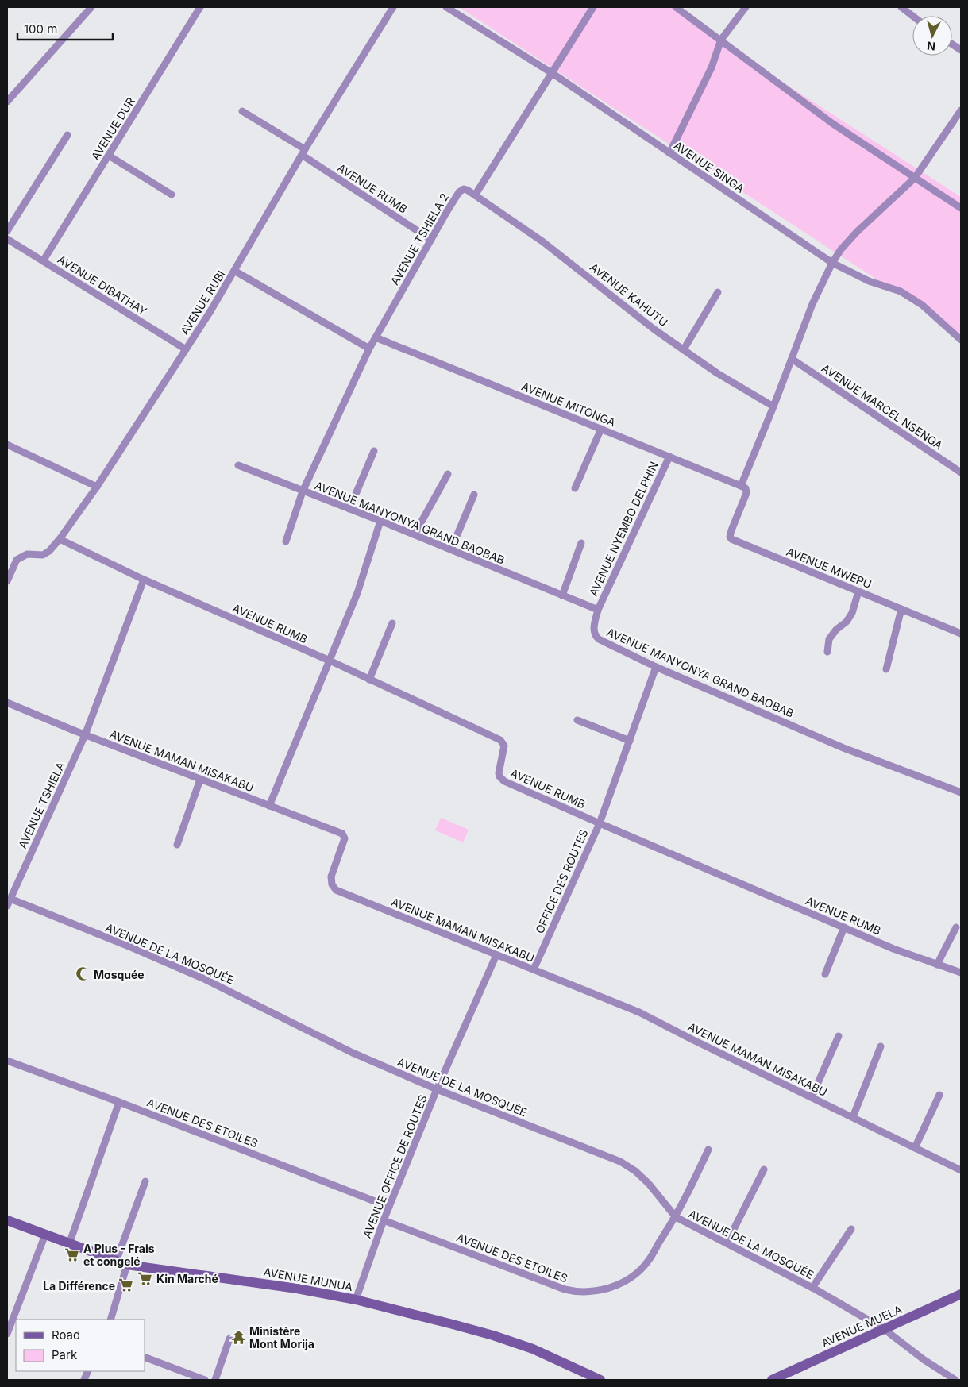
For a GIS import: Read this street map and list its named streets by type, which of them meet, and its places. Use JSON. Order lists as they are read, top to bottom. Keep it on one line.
{"streets":{"main road":["AVENUE MUNUA","AVENUE MUELA"],"street":["AVENUE DUR","AVENUE SINGA","AVENUE RUMB","AVENUE TSHIELA 2","AVENUE DIBATHAY","AVENUE KAHUTU","AVENUE RUBI","AVENUE MITONGA","AVENUE MARCEL NSENGA","AVENUE MANYONYA GRAND BAOBAB","AVENUE NYEMBO DELPHIN","AVENUE MWEPU","AVENUE MAMAN MISAKABU","AVENUE TSHIELA","OFFICE DES ROUTES","AVENUE DE LA MOSQUÉE","AVENUE DES ETOILES","AVENUE OFFICE DE ROUTES"]},"crossings":[["AVENUE DUR","AVENUE DIBATHAY"],["AVENUE RUMB","AVENUE TSHIELA 2"],["AVENUE RUMB","AVENUE RUBI"],["AVENUE RUMB","AVENUE TSHIELA"],["AVENUE RUMB","OFFICE DES ROUTES"],["AVENUE TSHIELA 2","AVENUE KAHUTU"],["AVENUE TSHIELA 2","AVENUE MITONGA"],["AVENUE TSHIELA 2","AVENUE MANYONYA GRAND BAOBAB"],["AVENUE DIBATHAY","AVENUE RUBI"],["AVENUE MITONGA","AVENUE NYEMBO DELPHIN"],["AVENUE MITONGA","AVENUE MWEPU"],["AVENUE MANYONYA GRAND BAOBAB","AVENUE NYEMBO DELPHIN"],["AVENUE MANYONYA GRAND BAOBAB","OFFICE DES ROUTES"],["AVENUE MAMAN MISAKABU","AVENUE TSHIELA"],["AVENUE MAMAN MISAKABU","OFFICE DES ROUTES"],["AVENUE MAMAN MISAKABU","AVENUE OFFICE DE ROUTES"],["AVENUE TSHIELA","AVENUE DE LA MOSQUÉE"],["AVENUE DE LA MOSQUÉE","AVENUE DES ETOILES"],["AVENUE DE LA MOSQUÉE","AVENUE OFFICE DE ROUTES"],["AVENUE DE LA MOSQUÉE","AVENUE MUELA"],["AVENUE DES ETOILES","AVENUE OFFICE DE ROUTES"],["AVENUE OFFICE DE ROUTES","AVENUE MUNUA"]],"places":{"mosque":["Mosquée"],"supermarket":["A Plus - Frais et congelé","Kin Marché","La Différence"],"temple":["Ministère Mont Morija"]},"legend":["Road","Park"],"scale_bar":"100 m","north":"bottom"}
